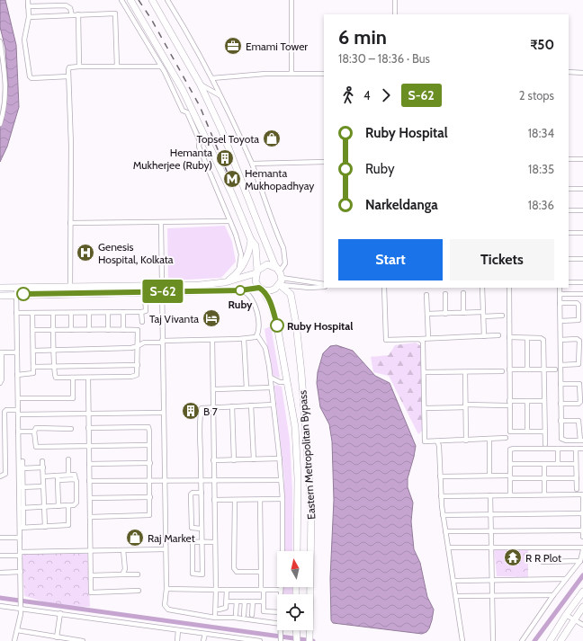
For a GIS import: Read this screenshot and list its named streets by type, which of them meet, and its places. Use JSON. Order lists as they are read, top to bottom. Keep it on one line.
{"streets":{"main road":["Eastern Metropolitan Bypass"]},"places":{"office":["Emami Tower"],"shop":["Topsel Toyota","Raj Market"],"building":["Hemanta Mukherjee (Ruby)","B 7"],"metro station":["Hemanta Mukhopadhyay"],"hospital":["Genesis Hospital, Kolkata"],"other":["Ruby","Ruby Hospital"],"hotel":["Taj Vivanta"],"temple":["R R Plot"]},"lines":["bus line S-62"],"north":"top","page":{"on_map":"S-62","heading":["6 min","18:30 – 18:36 · Bus","₹50"],"legs":["4","S-62","2 stops"],"list":[{"name":"Ruby Hospital","value":"18:34"},{"name":"Ruby","value":"18:35"},{"name":"Narkeldanga","value":"18:36"}],"buttons":["Start","Tickets"]}}
